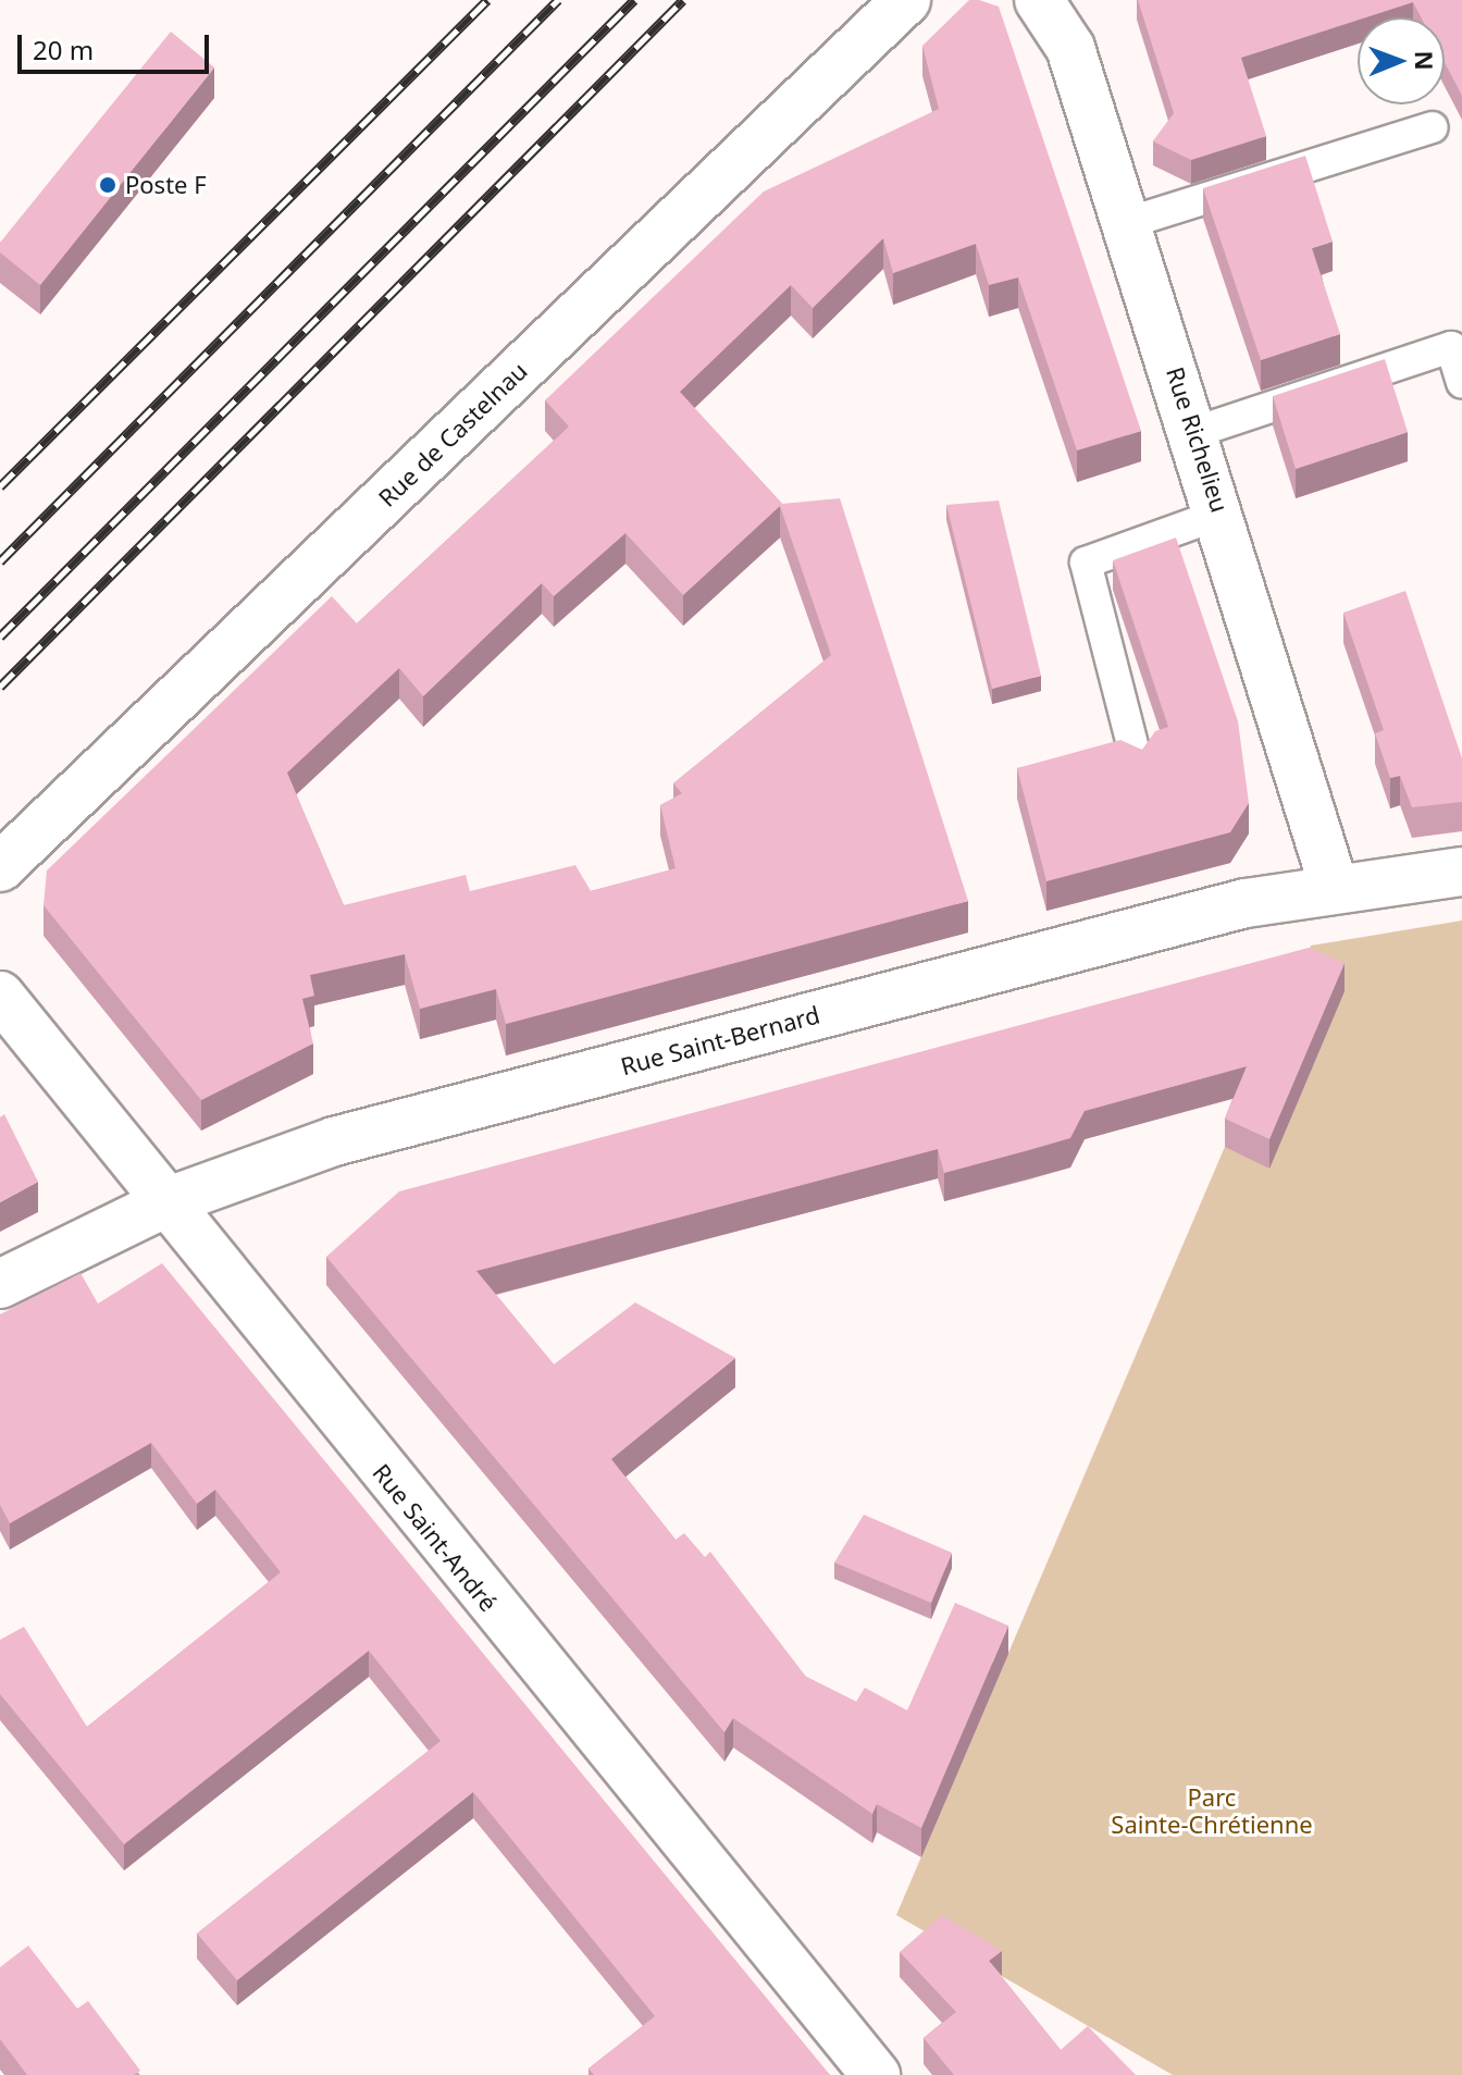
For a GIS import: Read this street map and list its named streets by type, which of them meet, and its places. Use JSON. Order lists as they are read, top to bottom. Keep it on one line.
{"streets":{"street":["Rue de Castelnau","Rue Richelieu","Rue Saint-Bernard","Rue Saint-André"]},"crossings":[["Rue Richelieu","Rue Saint-Bernard"],["Rue Saint-Bernard","Rue Saint-André"]],"parks":["Parc Sainte-Chrétienne"],"places":["Poste F"],"scale_bar":"20 m","north":"right"}
